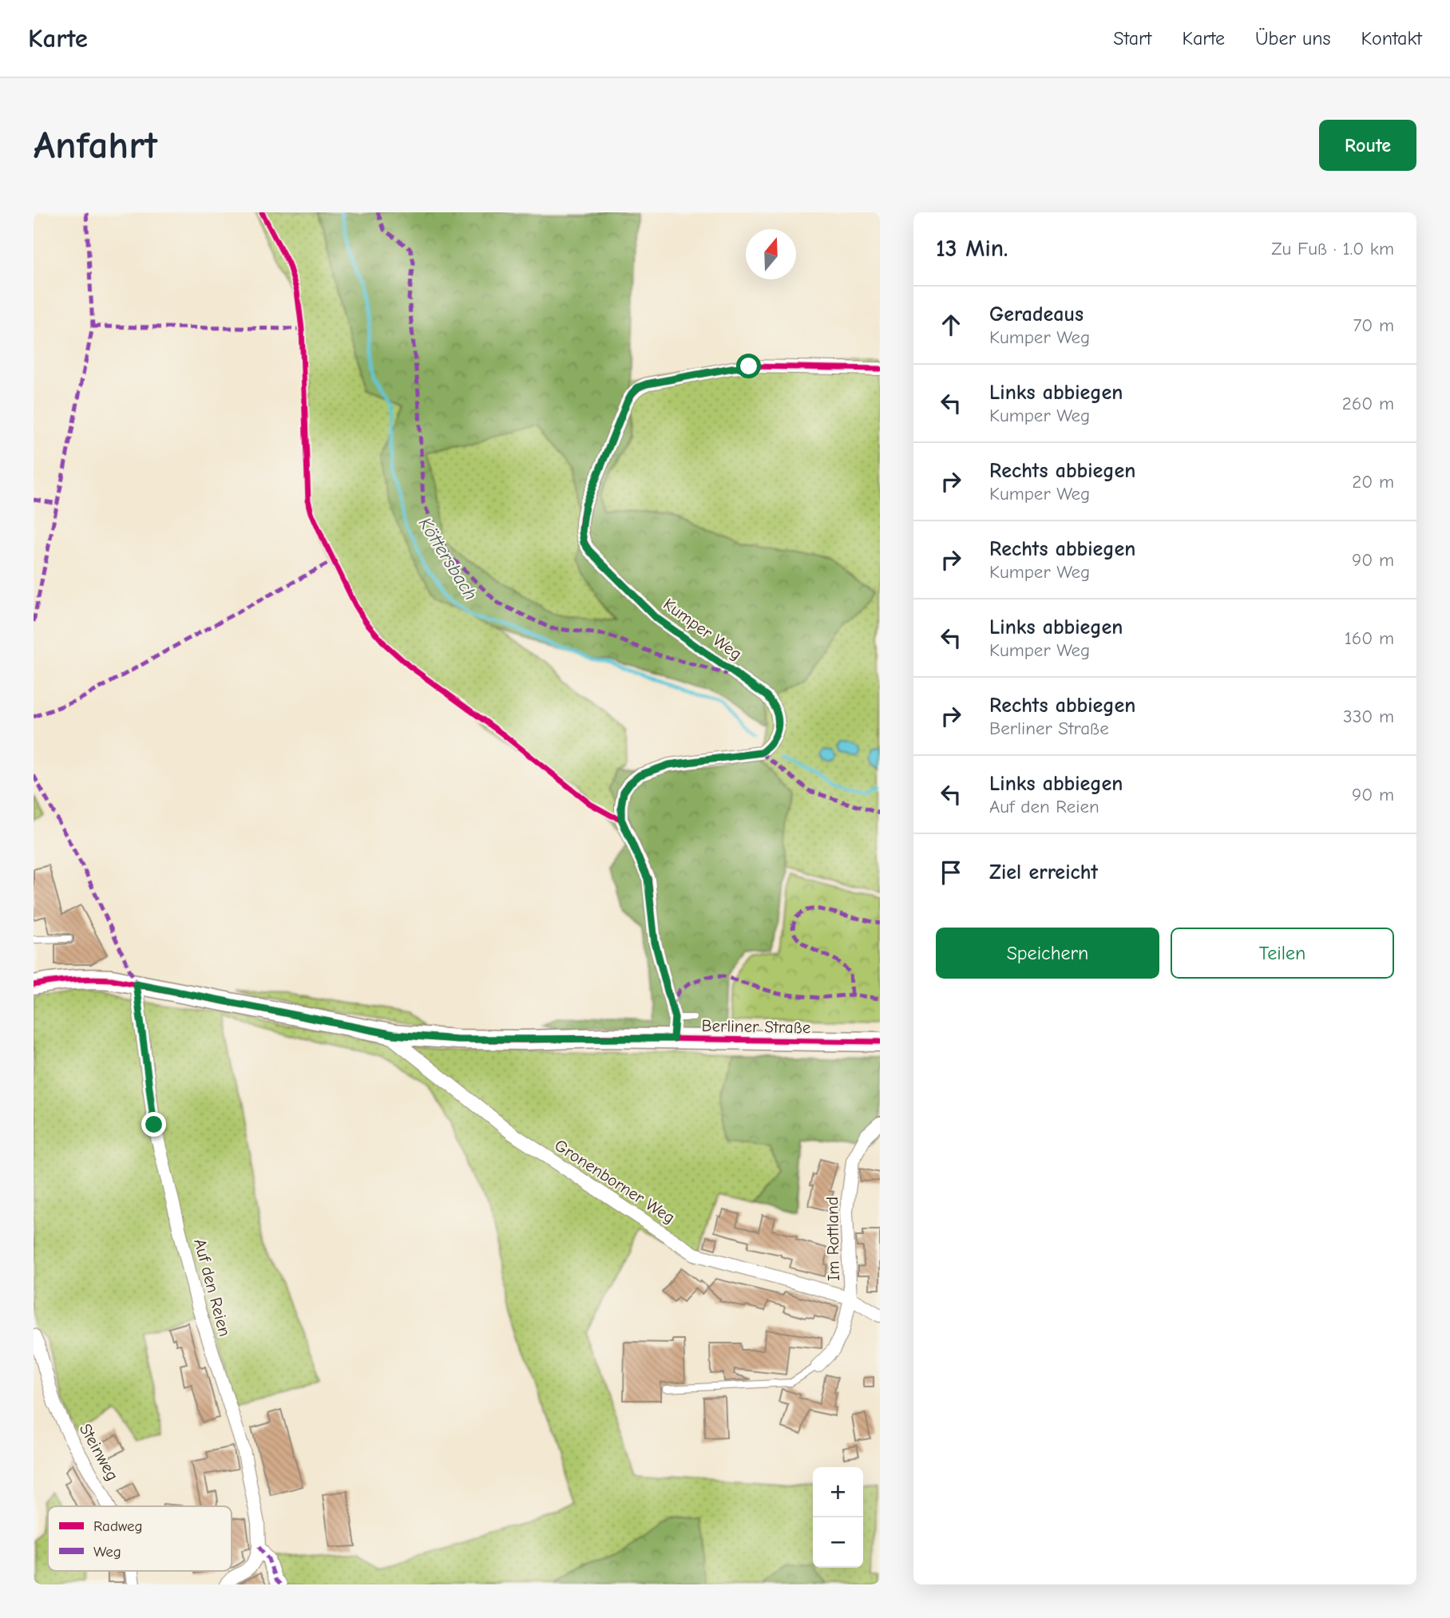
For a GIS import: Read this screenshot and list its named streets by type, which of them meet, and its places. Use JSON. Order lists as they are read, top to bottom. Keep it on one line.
{"streets":{"main road":["Berliner Straße"],"street":["Kumper Weg","Gronenborner Weg","Im Rottland","Auf den Reien","Steinweg"]},"crossings":[["Kumper Weg","Berliner Straße"],["Berliner Straße","Gronenborner Weg"],["Berliner Straße","Auf den Reien"],["Gronenborner Weg","Im Rottland"]],"water":["Köttersbach"],"legend":["Radweg","Weg"],"north":"top","page":{"header":"Karte","nav":["Start","Karte","Über uns","Kontakt"],"buttons":["Route",["Speichern","Teilen"]],"title":"Anfahrt","heading":["13 Min.","Zu Fuß · 1.0 km"],"list":[["Geradeaus","Kumper Weg","70 m"],["Links abbiegen","Kumper Weg","260 m"],["Rechts abbiegen","Kumper Weg","20 m"],["Rechts abbiegen","Kumper Weg","90 m"],["Links abbiegen","Kumper Weg","160 m"],["Rechts abbiegen","Berliner Straße","330 m"],["Links abbiegen","Auf den Reien","90 m"],"Ziel erreicht"],"map_buttons":["+","−"]}}
